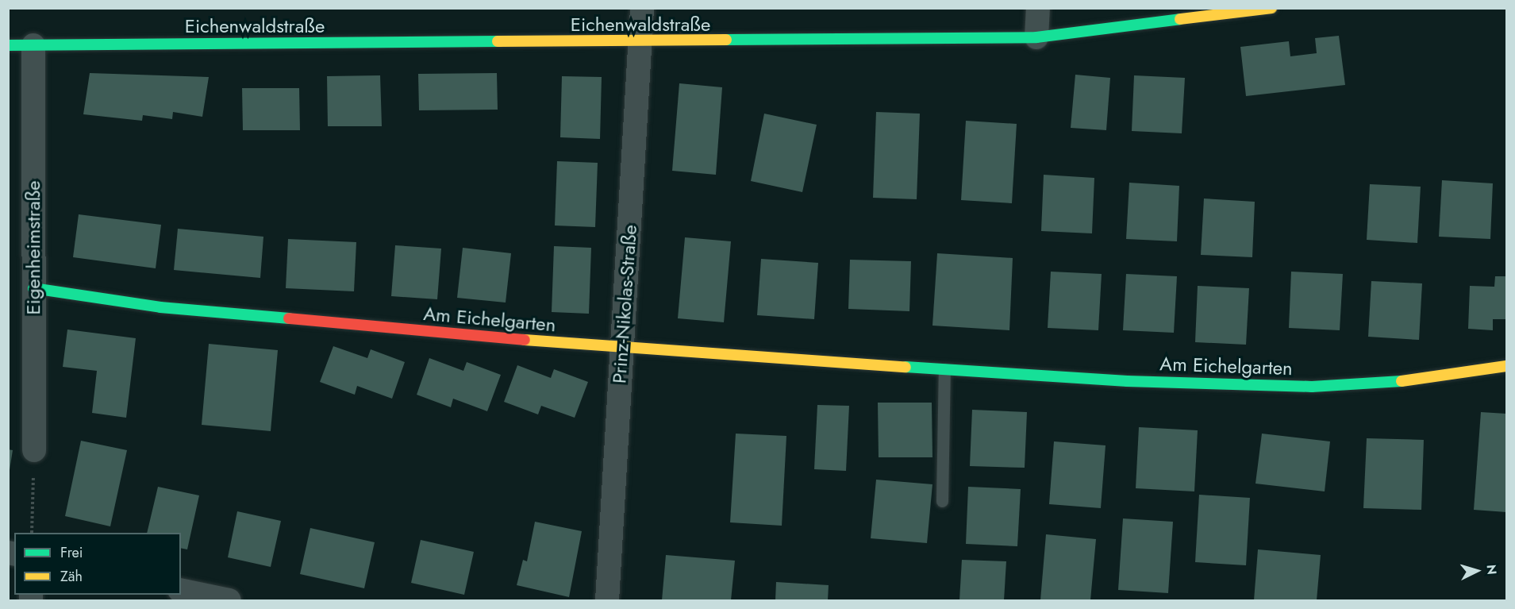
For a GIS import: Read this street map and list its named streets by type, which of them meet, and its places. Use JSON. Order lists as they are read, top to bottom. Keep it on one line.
{"streets":{"street":["Eichenwaldstraße","Eigenheimstraße","Prinz-Nikolas-Straße","Am Eichelgarten"]},"crossings":[["Eichenwaldstraße","Eigenheimstraße"],["Eichenwaldstraße","Prinz-Nikolas-Straße"],["Eigenheimstraße","Am Eichelgarten"],["Prinz-Nikolas-Straße","Am Eichelgarten"]],"legend":["Frei","Zäh"],"north":"right"}
